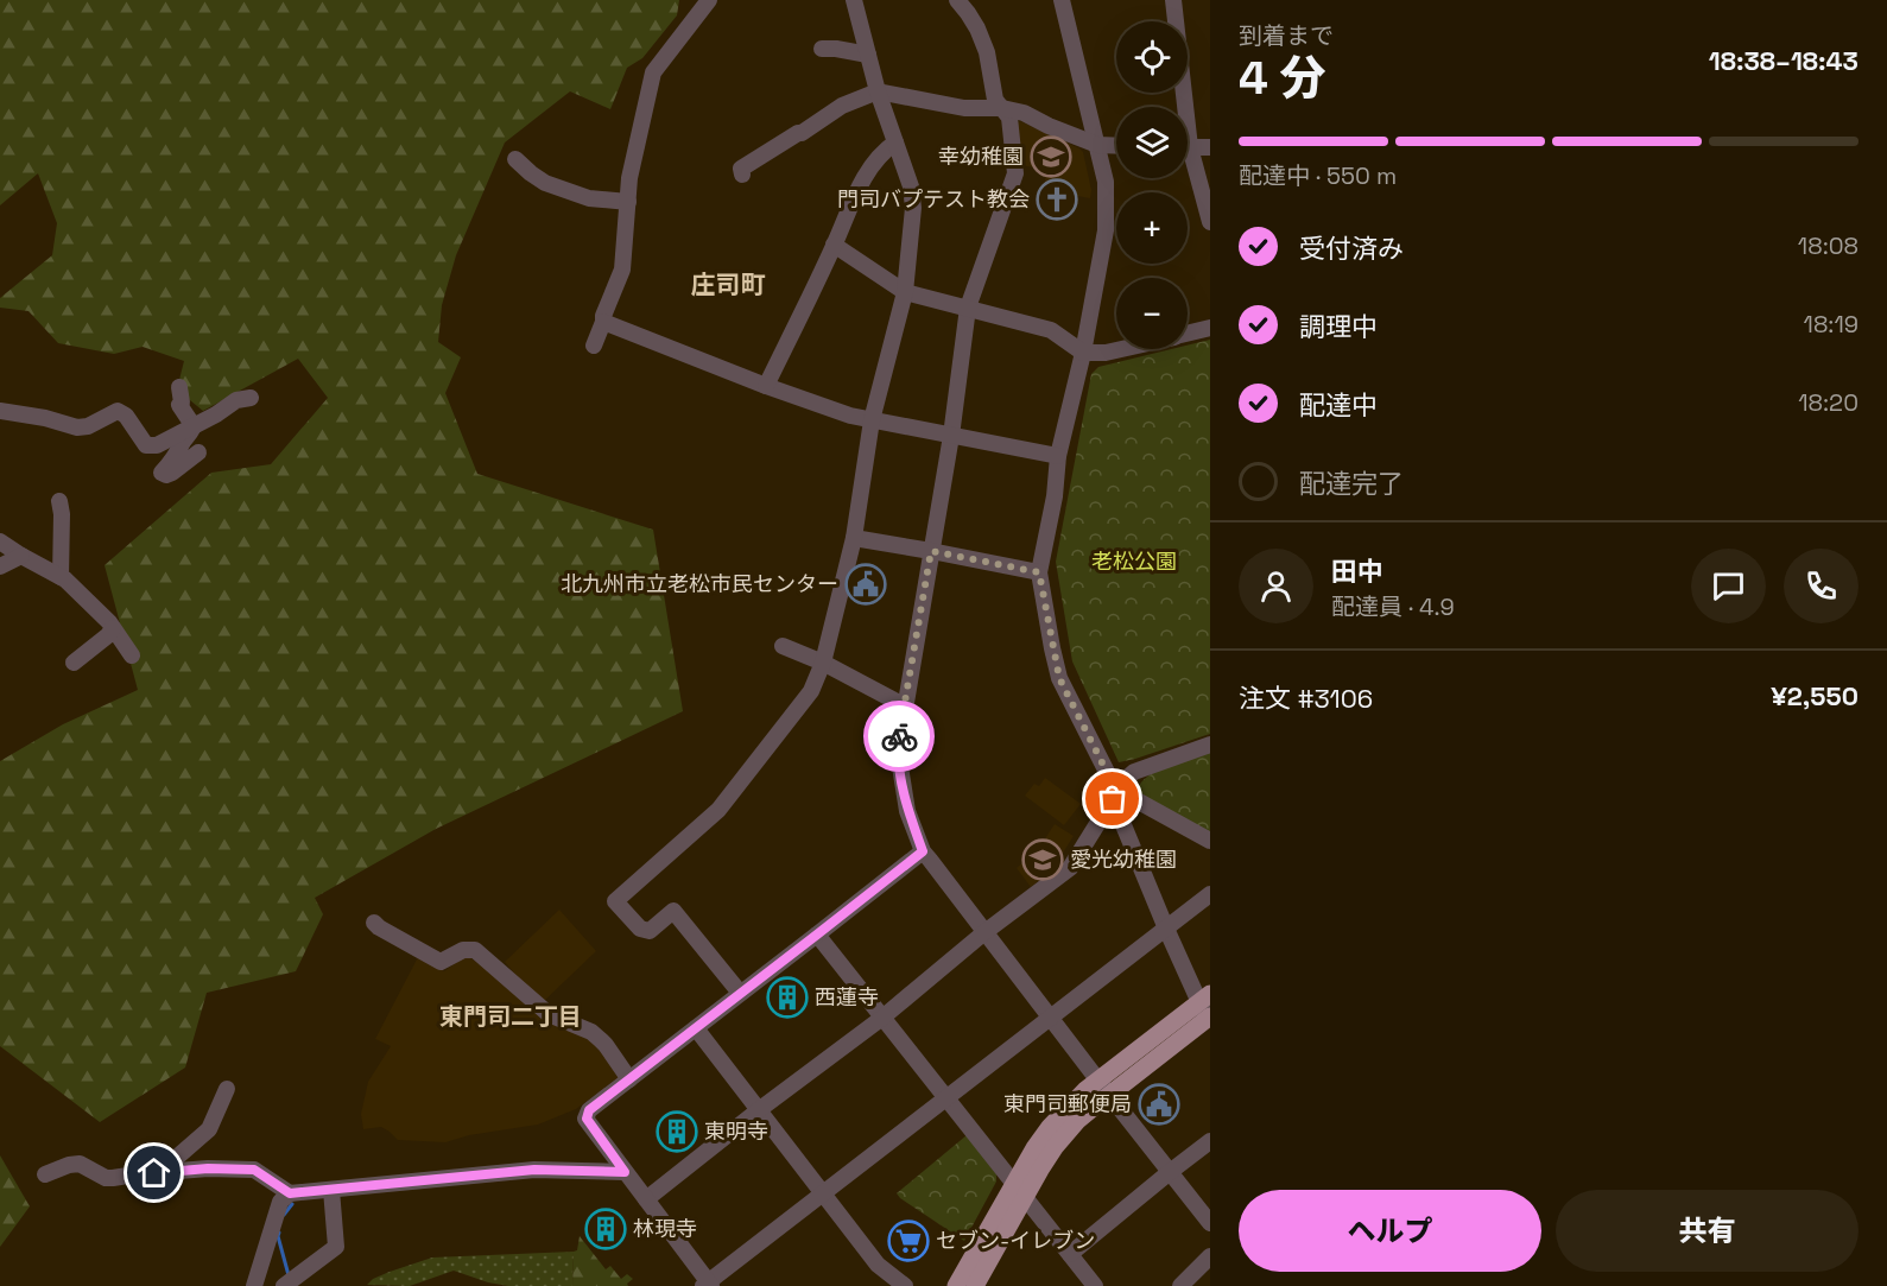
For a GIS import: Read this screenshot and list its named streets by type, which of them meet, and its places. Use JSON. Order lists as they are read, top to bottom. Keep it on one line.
{"districts":["庄司町","東門司二丁目"],"parks":["老松公園"],"places":{"school or university":["幸幼稚園","愛光幼稚園"],"church":["門司バプテスト教会"],"public building":["北九州市立老松市民センター","東門司郵便局"],"building":["西蓮寺","東明寺","林現寺"],"supermarket":["セブン-イレブン"]},"page":{"heading":["4 分","到着まで","18:38–18:43"],"panel":["田中","配達員 · 4.9","注文 #3106","¥2,550"],"map_buttons":["+","−"],"bar":"配達中 · 550 m","list":[["受付済み","18:08"],["調理中","18:19"],["配達中","18:20"],"配達完了"],"buttons":["ヘルプ","共有"]}}
